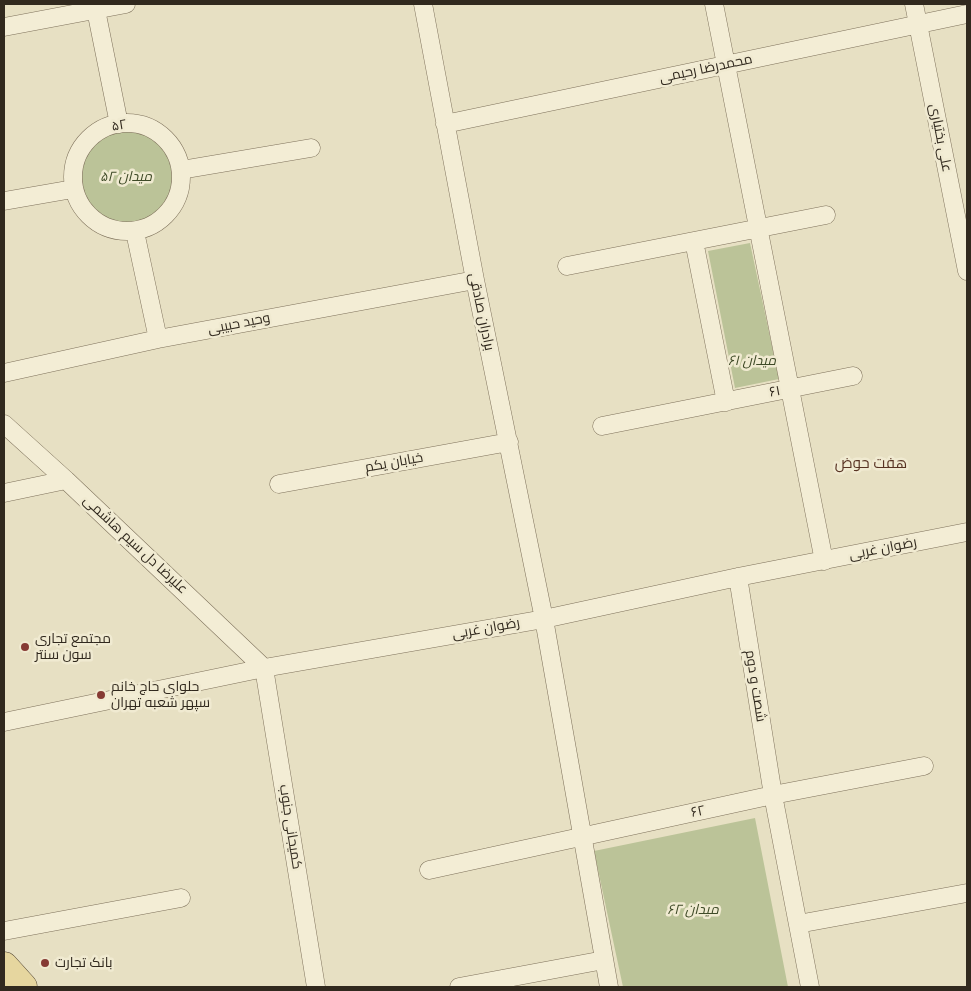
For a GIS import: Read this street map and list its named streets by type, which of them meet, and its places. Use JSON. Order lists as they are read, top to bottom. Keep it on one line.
{"streets":{"street":["محمدرضا رحیمی","۵۲","علی بختیاری","برادران صادقی","وحید حبیبی","۶۱","خیابان یکم","علیرضا دل سیم هاشمی","رضوان غربی","شصت و دوم","۶۲","کمیجانی جنوب"]},"crossings":[["محمدرضا رحیمی","علی بختیاری"],["محمدرضا رحیمی","برادران صادقی"],["محمدرضا رحیمی","۶۱"],["برادران صادقی","وحید حبیبی"],["برادران صادقی","خیابان یکم"],["برادران صادقی","رضوان غربی"],["برادران صادقی","۶۲"],["علیرضا دل سیم هاشمی","رضوان غربی"],["علیرضا دل سیم هاشمی","کمیجانی جنوب"],["رضوان غربی","شصت و دوم"],["رضوان غربی","کمیجانی جنوب"],["شصت و دوم","۶۲"]],"districts":["هفت حوض"],"parks":["میدان ۵۲","میدان ۶۱","میدان ۶۲"],"places":["مجتمع تجاری سون سنتر","حلوای حاج خانم سپهر شعبه تهران","بانک تجارت"]}
